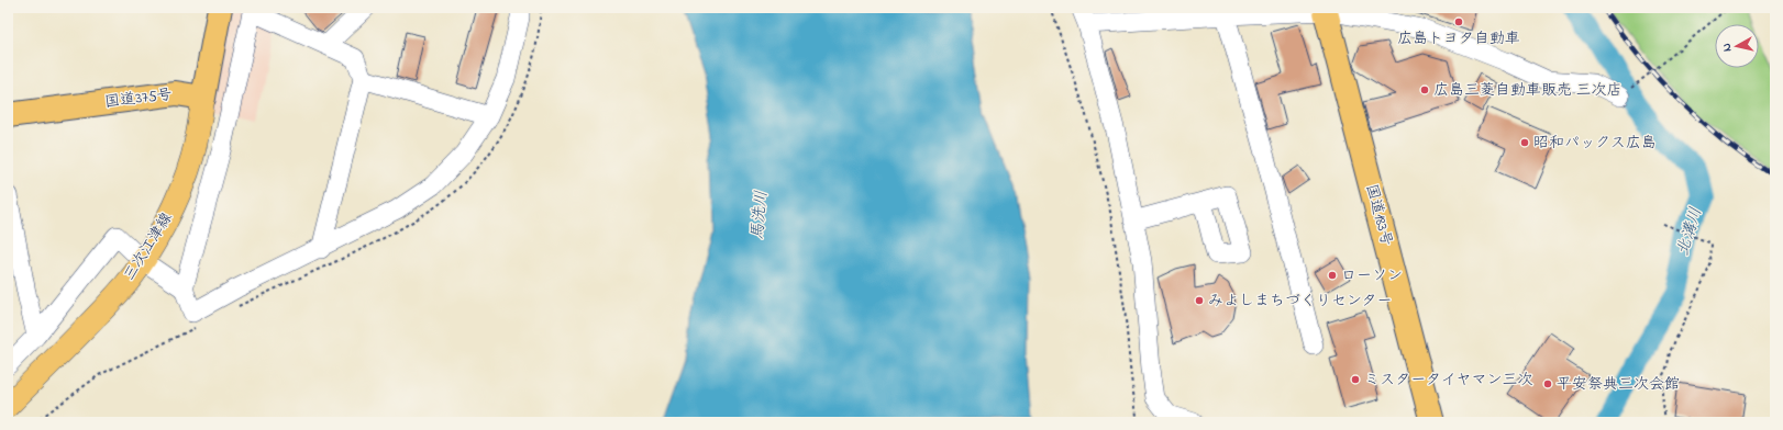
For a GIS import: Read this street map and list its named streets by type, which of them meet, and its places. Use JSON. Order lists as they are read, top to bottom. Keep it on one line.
{"streets":{"highway":["国道375号","国道183号"],"main road":["三次江津線"]},"crossings":[["国道375号","三次江津線"]],"water":["馬洗川","北溝川"],"places":["広島トヨタ自動車","広島三菱自動車販売 三次店","昭和パックス広島","ローソン","みよしまちづくりセンター","ミスタータイヤマン三次","平安祭典三次会館"],"north":"left"}
